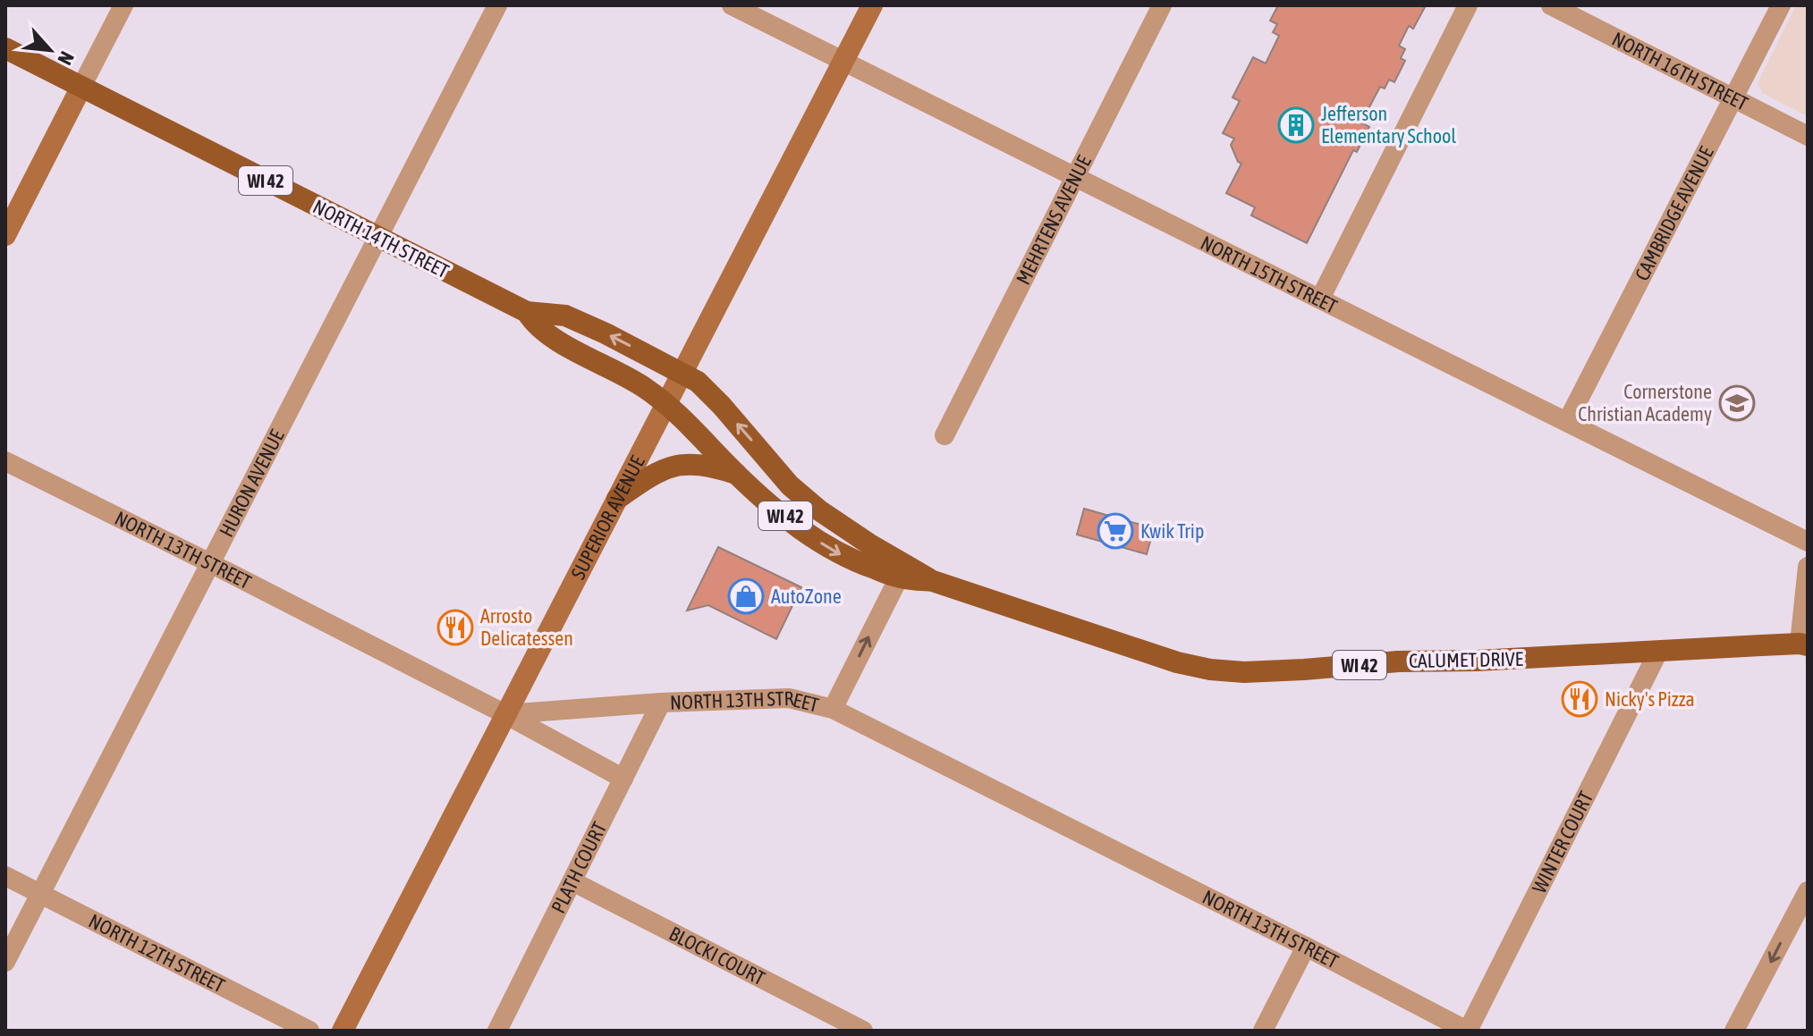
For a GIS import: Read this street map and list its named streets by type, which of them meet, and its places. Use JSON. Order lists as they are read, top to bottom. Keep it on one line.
{"streets":{"main road":["WI 42","NORTH 14TH STREET","CALUMET DRIVE"],"street":["NORTH 16TH STREET","CAMBRIDGE AVENUE","MEHRTENS AVENUE","NORTH 15TH STREET","HURON AVENUE","SUPERIOR AVENUE","NORTH 13TH STREET","WINTER COURT","PLATH COURT","NORTH 12TH STREET","BLOCKI COURT"]},"crossings":[["NORTH 16TH STREET","CAMBRIDGE AVENUE"],["CAMBRIDGE AVENUE","NORTH 15TH STREET"],["MEHRTENS AVENUE","NORTH 15TH STREET"],["NORTH 14TH STREET","HURON AVENUE"],["NORTH 14TH STREET","SUPERIOR AVENUE"],["NORTH 14TH STREET","CALUMET DRIVE"],["NORTH 15TH STREET","SUPERIOR AVENUE"],["HURON AVENUE","NORTH 13TH STREET"],["HURON AVENUE","NORTH 12TH STREET"],["SUPERIOR AVENUE","NORTH 13TH STREET"],["NORTH 13TH STREET","WINTER COURT"],["NORTH 13TH STREET","PLATH COURT"],["CALUMET DRIVE","WINTER COURT"],["PLATH COURT","BLOCKI COURT"]],"places":{"building":["Jefferson Elementary School"],"school or university":["Cornerstone Christian Academy"],"supermarket":["Kwik Trip"],"shop":["AutoZone"],"restaurant":["Arrosto Delicatessen","Nicky's Pizza"]},"north":"bottom right"}
